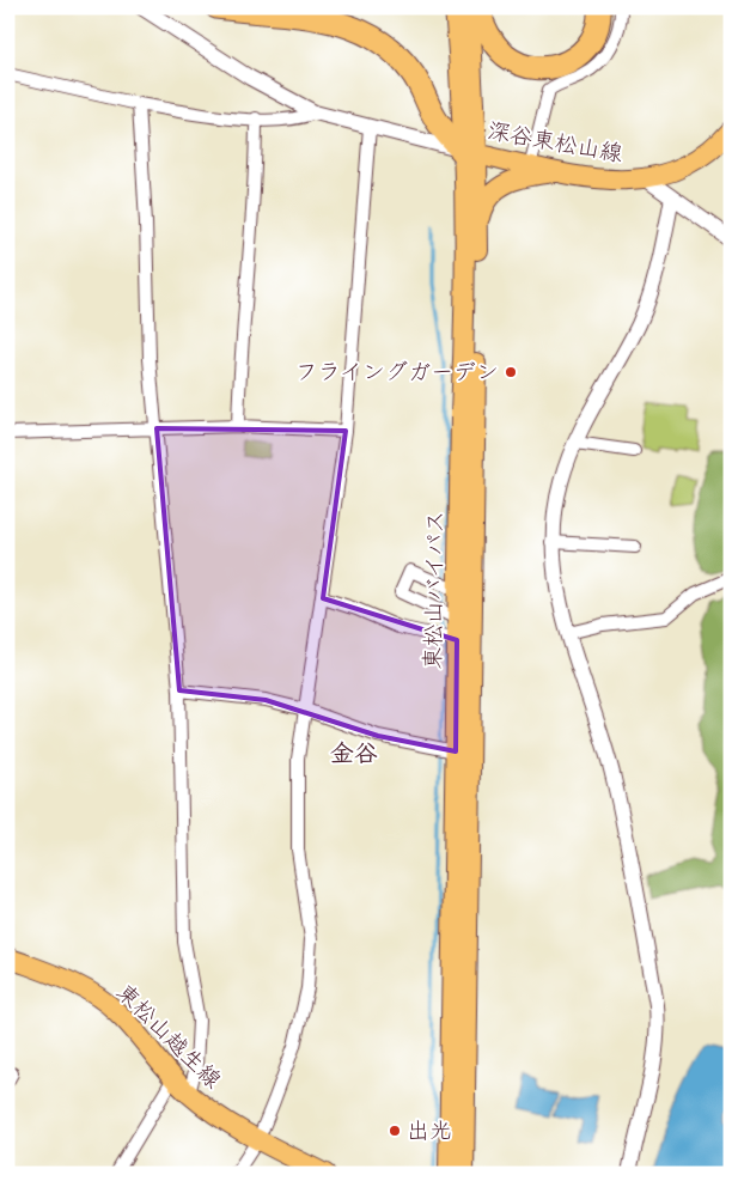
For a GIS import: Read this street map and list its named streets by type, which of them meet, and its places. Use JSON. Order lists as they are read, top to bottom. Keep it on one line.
{"streets":{"main road":["深谷東松山線","東松山バイパス","東松山越生線"]},"crossings":[["深谷東松山線","東松山バイパス"]],"districts":["金谷"],"places":["フライングガーデン","出光"]}
